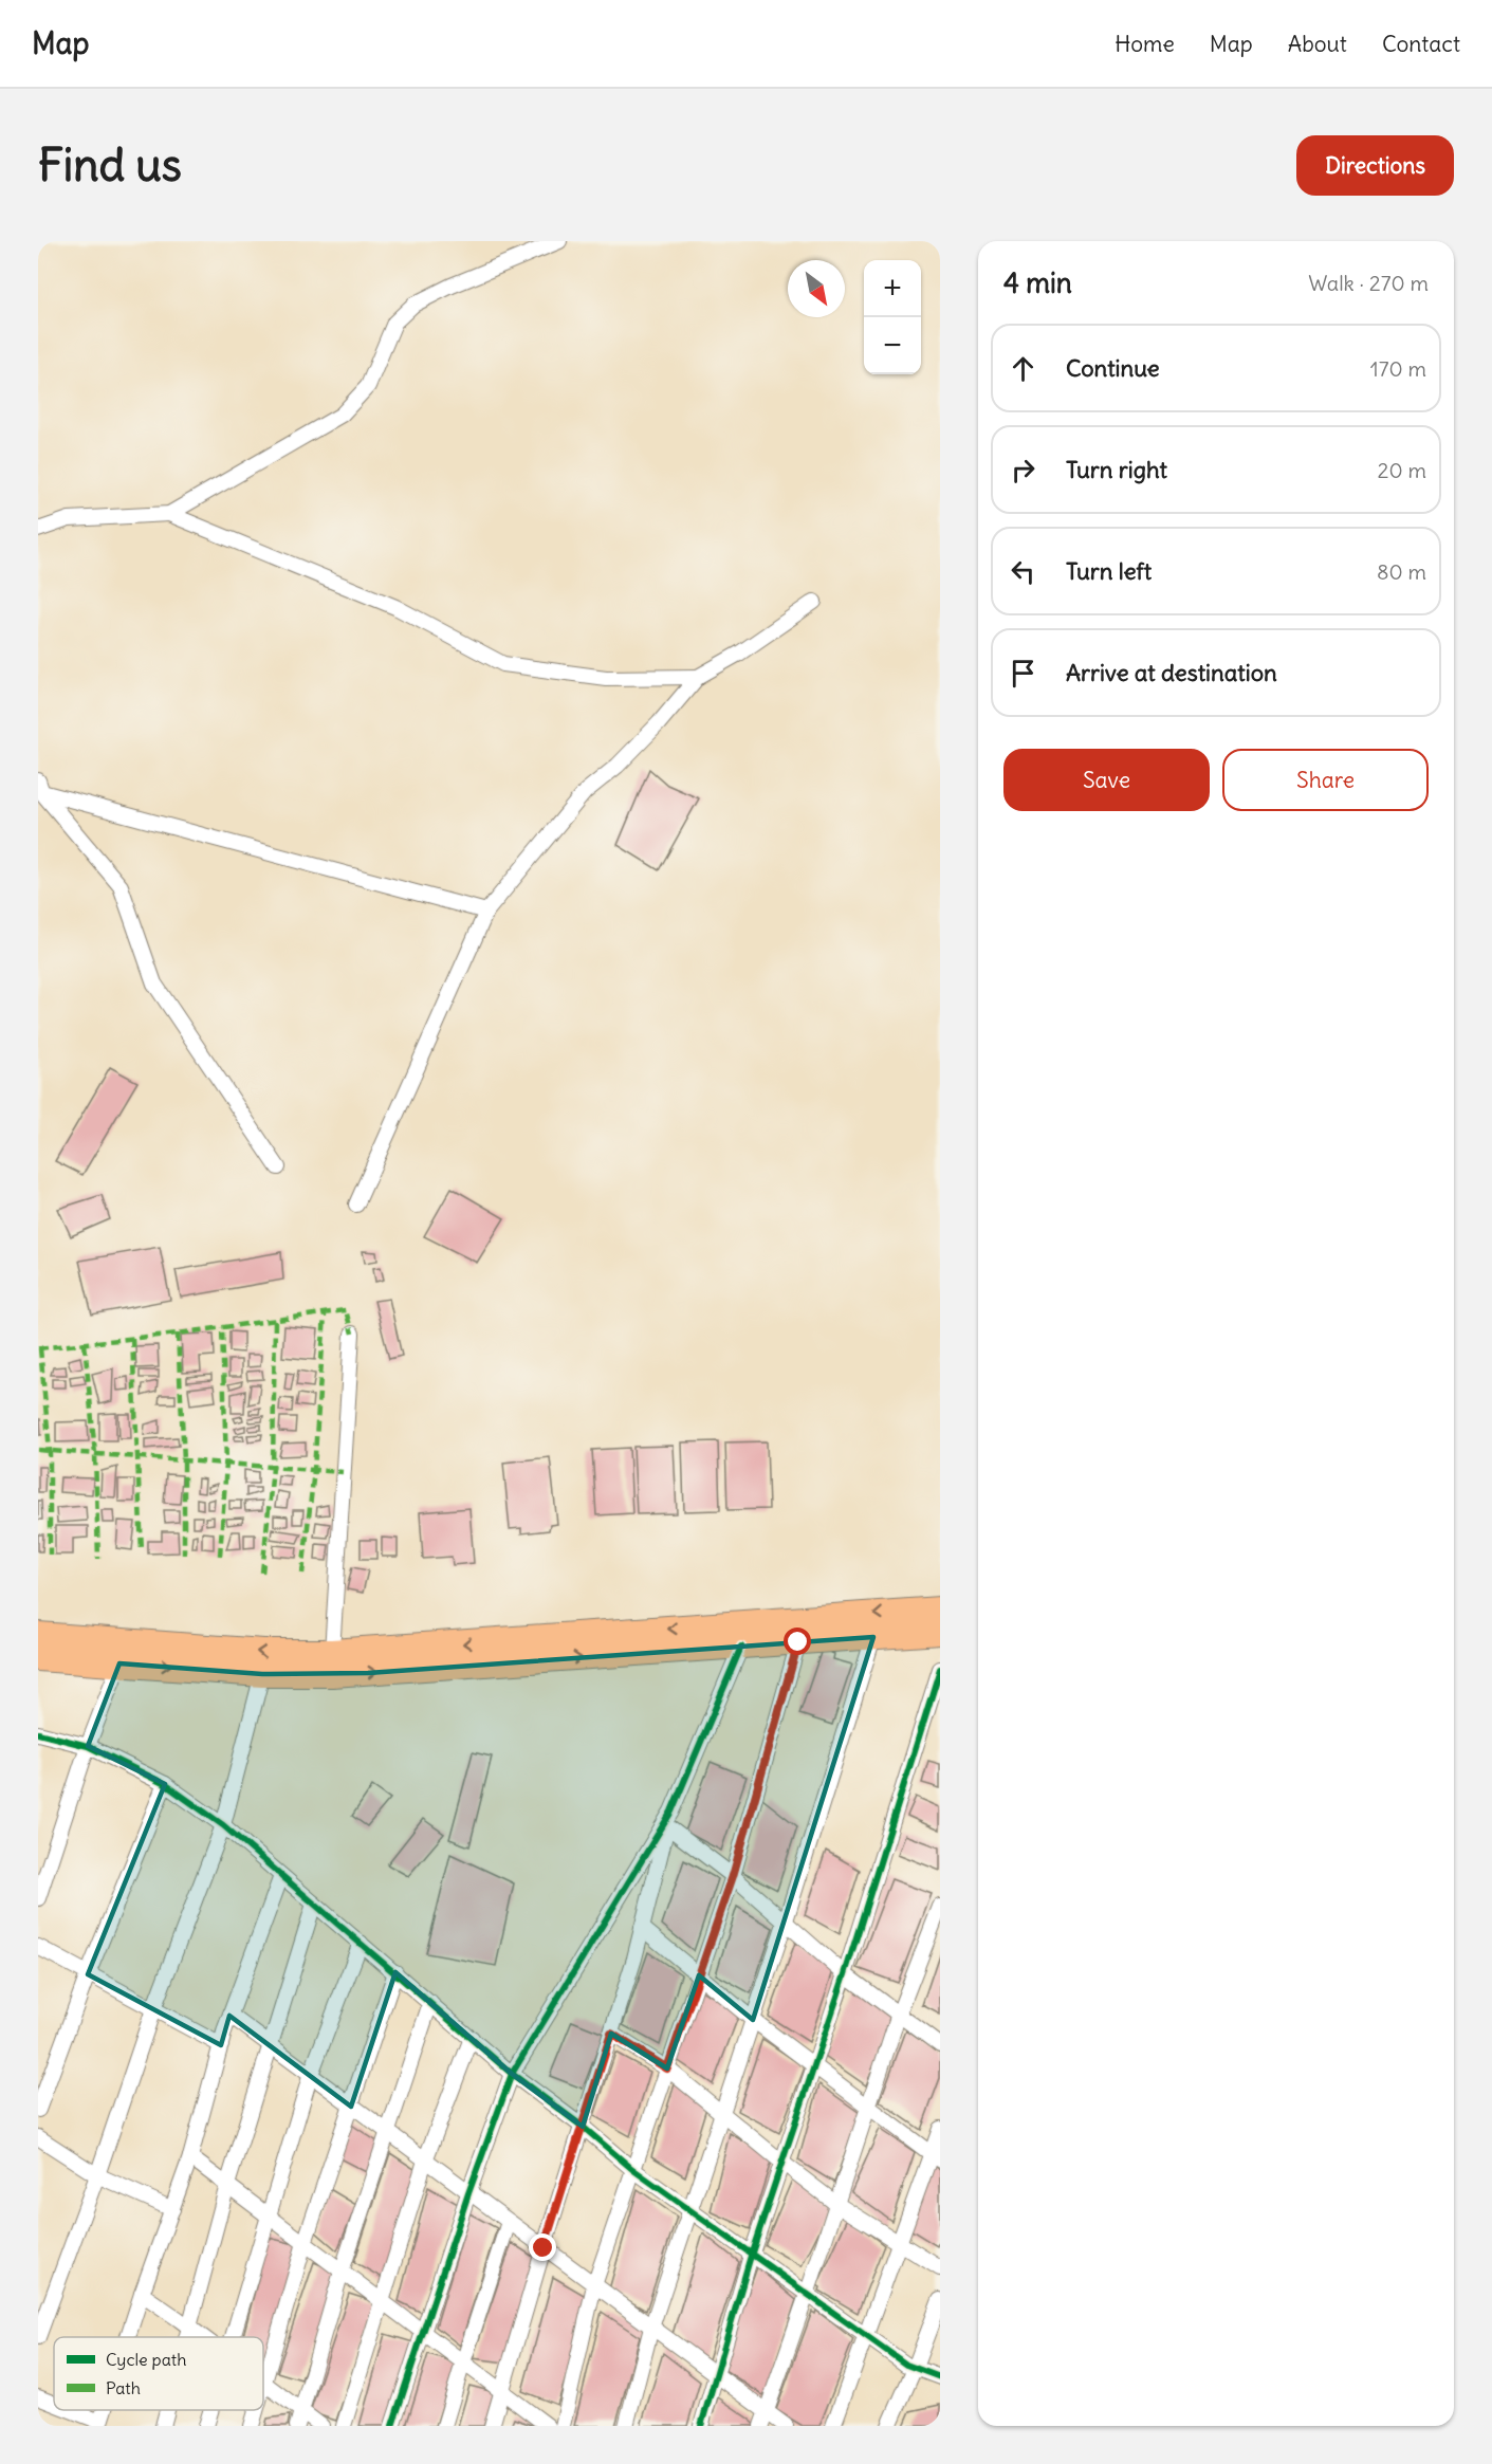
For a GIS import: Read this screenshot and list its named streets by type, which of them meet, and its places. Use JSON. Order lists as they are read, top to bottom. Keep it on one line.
{"legend":["Cycle path","Path"],"north":"bottom right","page":{"header":"Map","nav":["Home","Map","About","Contact"],"buttons":["Directions",["Save","Share"]],"title":"Find us","heading":["4 min","Walk · 270 m"],"map_buttons":["+","−"],"list":[["Continue","170 m"],["Turn right","20 m"],["Turn left","80 m"],"Arrive at destination"]}}
